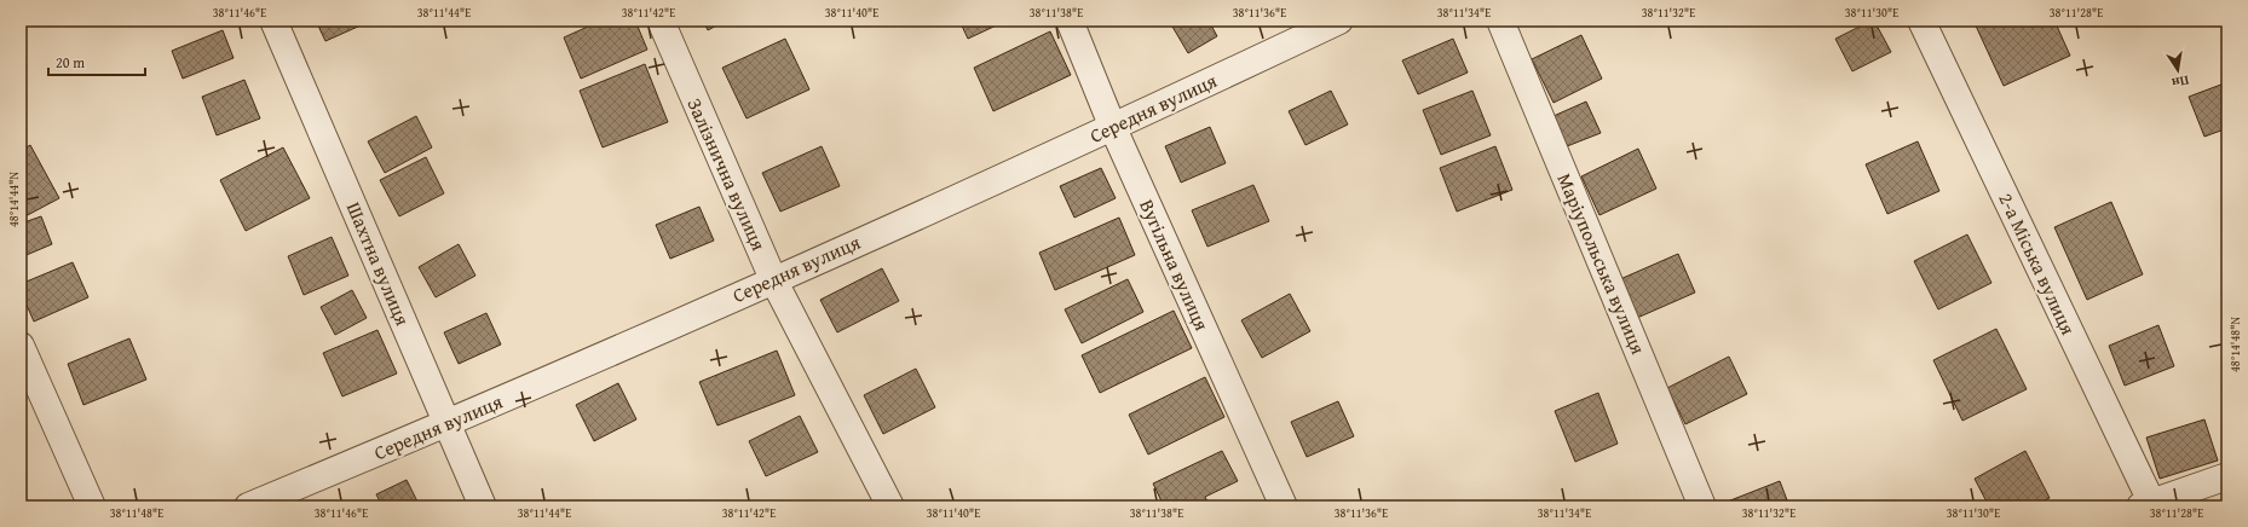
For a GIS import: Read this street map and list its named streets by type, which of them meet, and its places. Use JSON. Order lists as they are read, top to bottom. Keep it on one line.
{"streets":{"street":["Середня вулиця","Залізнична вулиця","Шахтна вулиця","Маріупольська вулиця","2-а Міська вулиця","Вугільна вулиця"]},"crossings":[["Середня вулиця","Залізнична вулиця"],["Середня вулиця","Шахтна вулиця"],["Середня вулиця","Вугільна вулиця"]],"scale_bar":"20 m","north":"bottom","coordinates":["38°11'46\"E","38°11'44\"E","38°11'42\"E","38°11'40\"E","38°11'38\"E","38°11'36\"E","38°11'34\"E","38°11'32\"E","38°11'30\"E","38°11'28\"E","48°14'44\"N","48°14'48\"N","38°11'48\"E"]}
